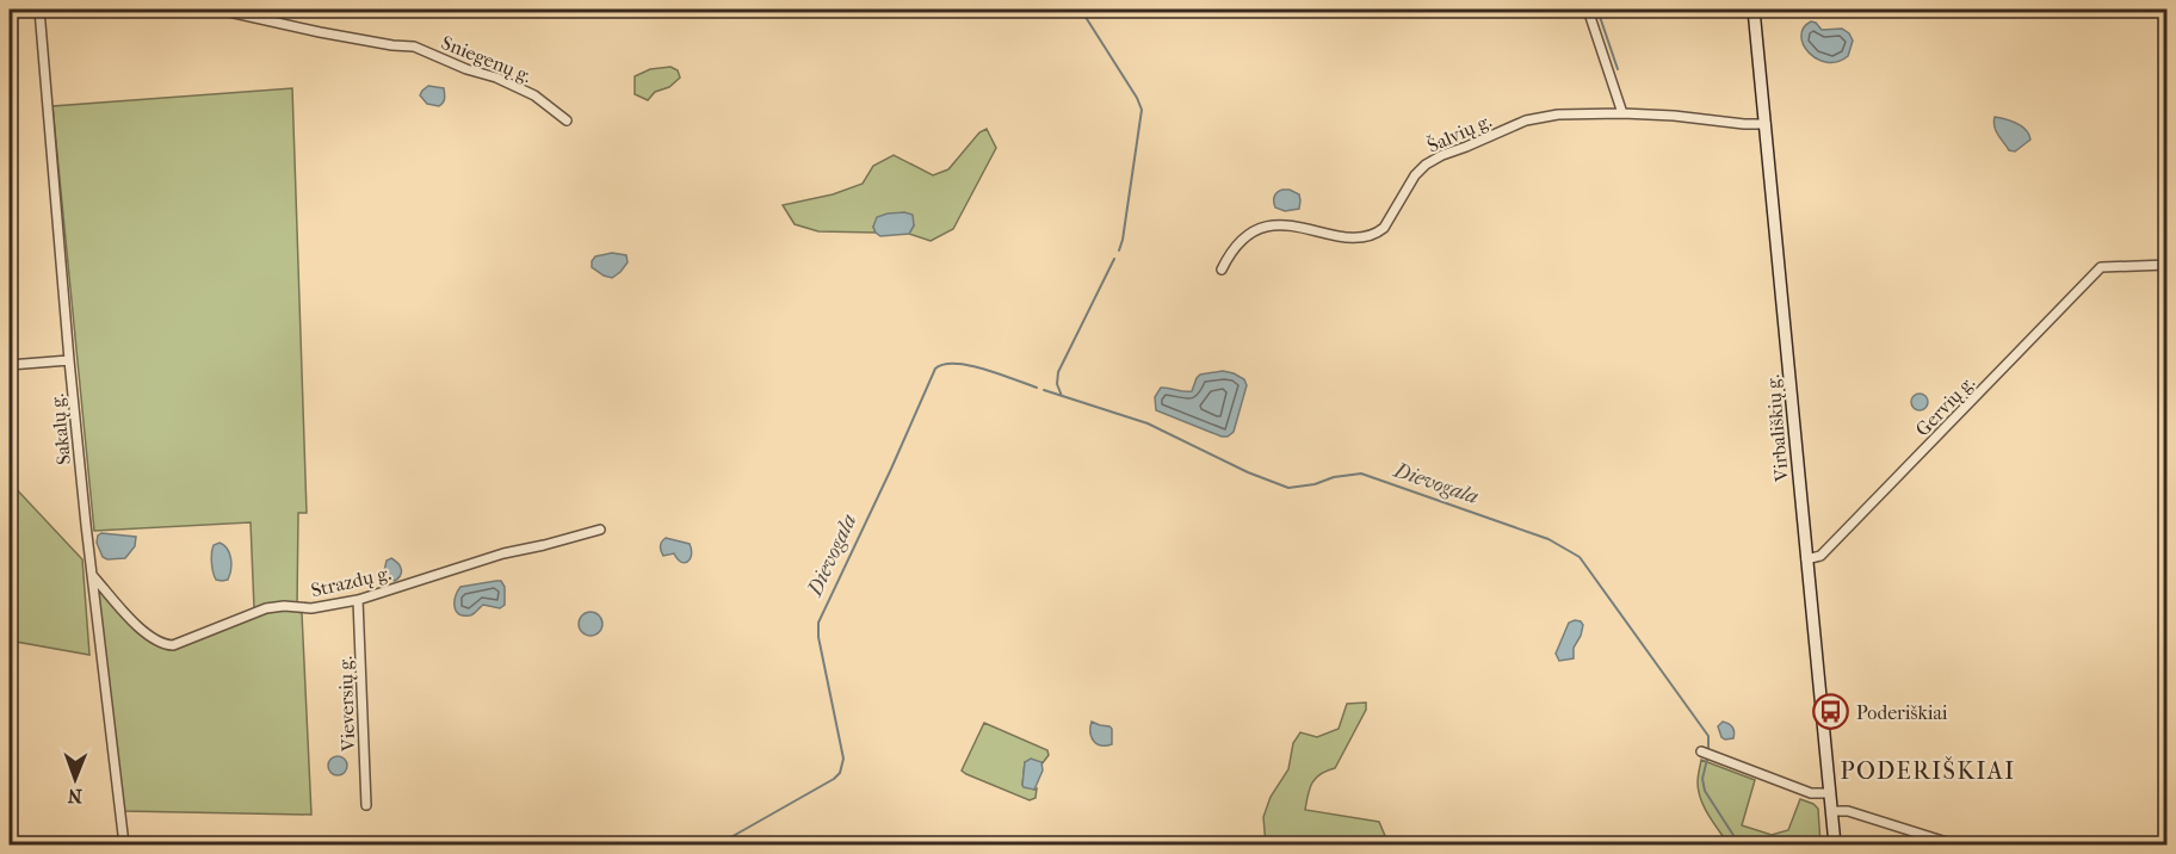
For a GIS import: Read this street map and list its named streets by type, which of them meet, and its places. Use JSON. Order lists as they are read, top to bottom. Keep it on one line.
{"streets":{"main road":["Virbališkių g."],"street":["Sniegenų g.","Šalvių g.","Gervių g.","Sakalų g.","Strazdų g.","Vieversių g."]},"crossings":[["Šalvių g.","Virbališkių g."],["Gervių g.","Virbališkių g."],["Sakalų g.","Strazdų g."],["Strazdų g.","Vieversių g."]],"districts":["PODERIŠKIAI"],"water":["Dievogala"],"places":{"bus stop":["Poderiškiai"]},"north":"bottom"}
